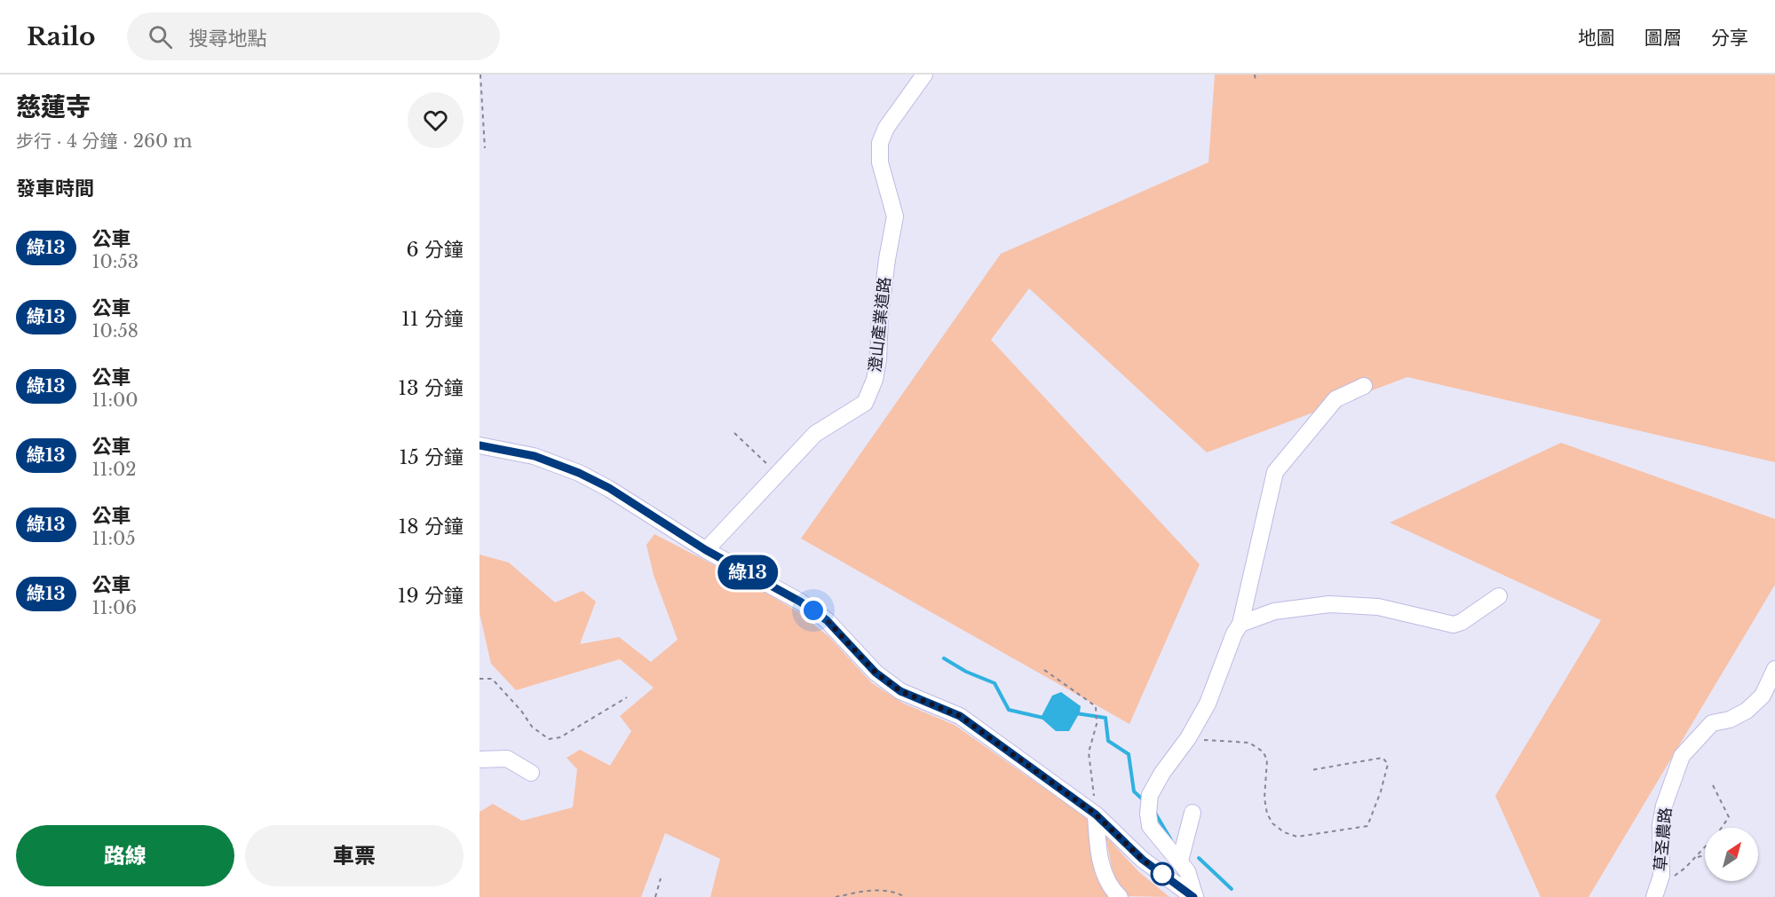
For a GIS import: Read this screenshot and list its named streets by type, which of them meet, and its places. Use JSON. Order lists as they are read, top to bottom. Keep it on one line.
{"streets":{"street":["澄山產業道路","草圣農路"]},"lines":["bus line 綠13"],"north":"top right","page":{"header":"Railo","search":"搜尋地點","nav":["地圖","圖層","分享"],"heading":[["慈蓮寺","步行 · 4 分鐘 · 260 m"],"發車時間"],"on_map":"綠13","list":[{"mark":"綠13","name":"公車","note":"10:53","value":"6 分鐘"},{"mark":"綠13","name":"公車","note":"10:58","value":"11 分鐘"},{"mark":"綠13","name":"公車","note":"11:00","value":"13 分鐘"},{"mark":"綠13","name":"公車","note":"11:02","value":"15 分鐘"},{"mark":"綠13","name":"公車","note":"11:05","value":"18 分鐘"},{"mark":"綠13","name":"公車","note":"11:06","value":"19 分鐘"}],"buttons":["路線","車票"]}}
